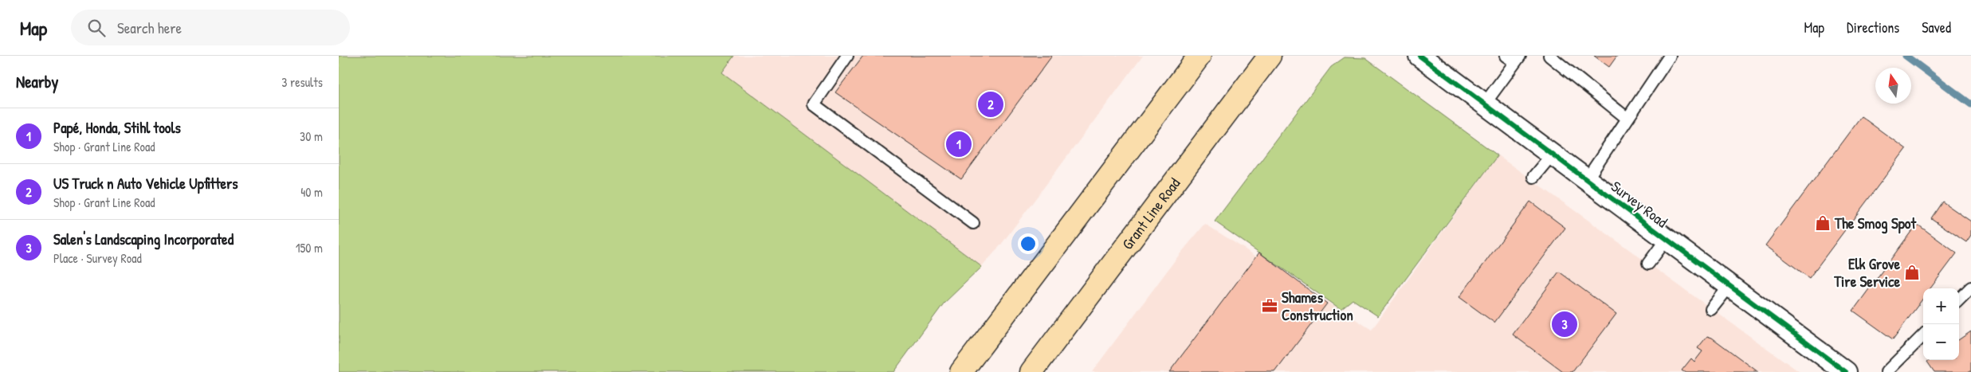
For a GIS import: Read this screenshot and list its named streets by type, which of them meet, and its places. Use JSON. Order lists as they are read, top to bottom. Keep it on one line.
{"streets":{"main road":["Grant Line Road"],"street":["Survey Road"]},"places":{"shop":["The Smog Spot","Elk Grove Tire Service"],"office":["Shames Construction"]},"north":"top","page":{"header":"Map","search":"Search here","nav":["Map","Directions","Saved"],"heading":["Nearby","3 results"],"pins":["2","1","3"],"list":[{"mark":"1","name":"Papé, Honda, Stihl tools","note":"Shop · Grant Line Road","value":"30 m"},{"mark":"2","name":"US Truck n Auto Vehicle Upfitters","note":"Shop · Grant Line Road","value":"40 m"},{"mark":"3","name":"Salen's Landscaping Incorporated","note":"Place · Survey Road","value":"150 m"}],"map_buttons":["+","−"]}}
